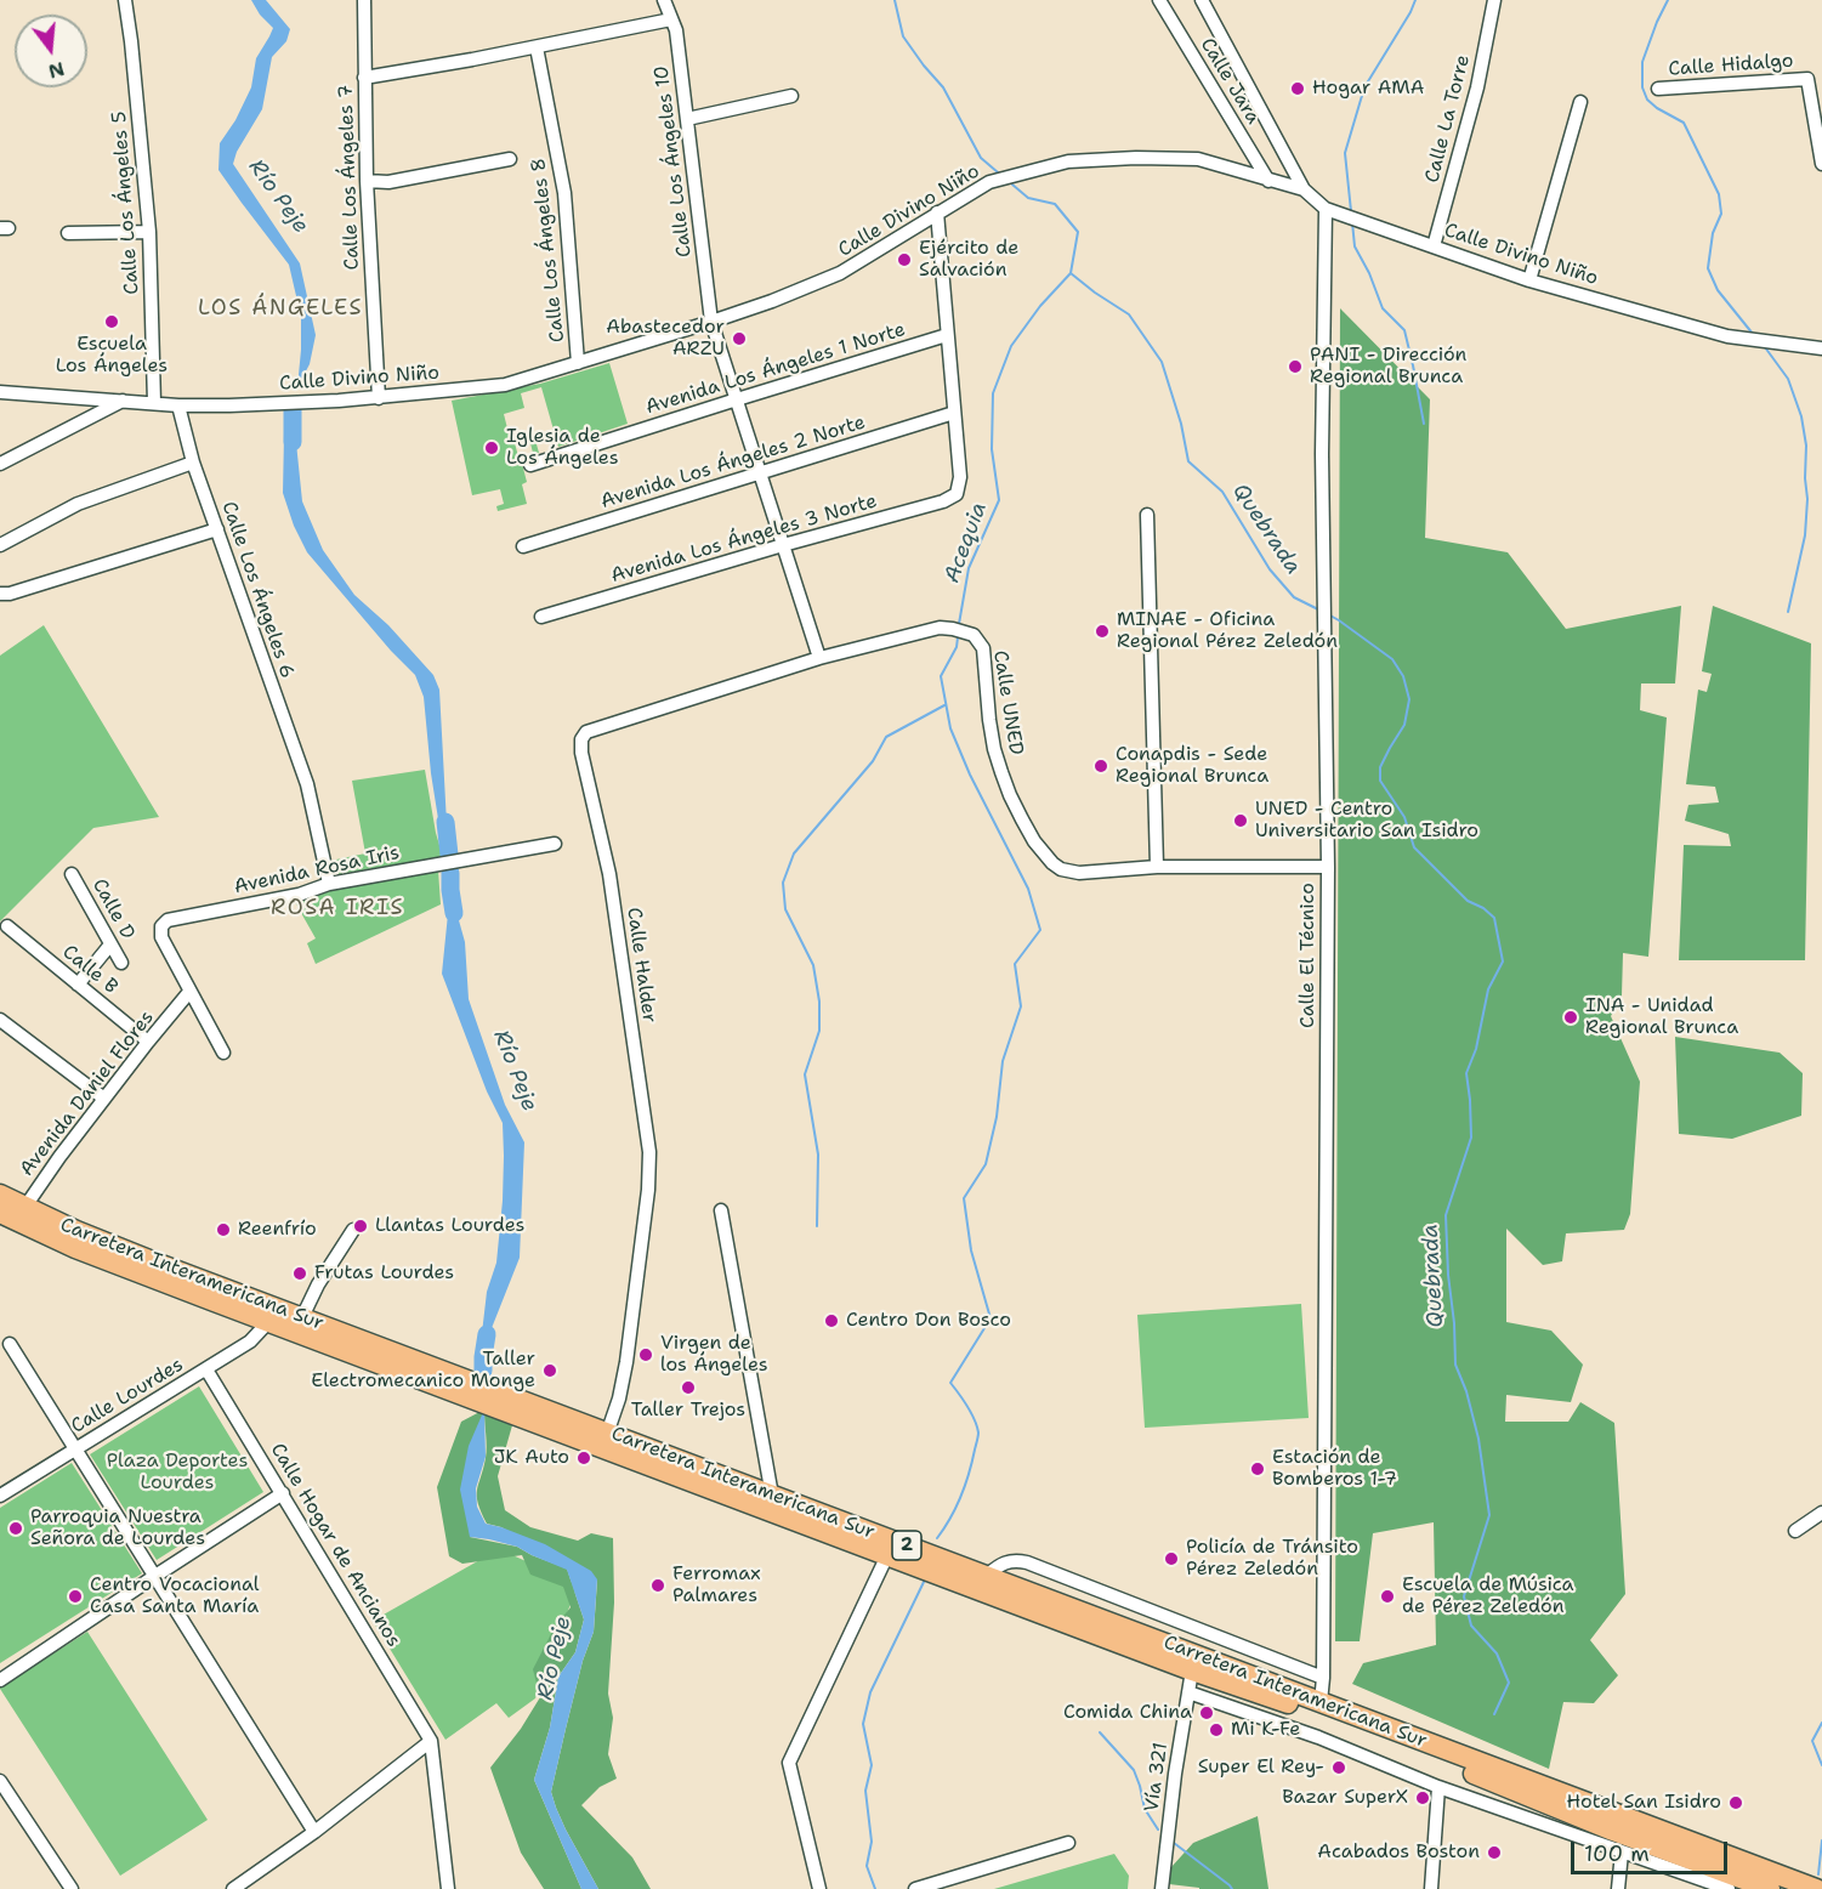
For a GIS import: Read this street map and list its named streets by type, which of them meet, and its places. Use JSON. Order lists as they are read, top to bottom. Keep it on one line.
{"streets":{"highway":["Carretera Interamericana Sur","2"],"street":["Calle Hidalgo","Calle Jara","Calle La Torre","Calle Los Ángeles 10","Calle Los Ángeles 7","Calle Los Ángeles 5","Calle Divino Niño","Calle Los Ángeles 8","Avenida Los Ángeles 1 Norte","Avenida Los Ángeles 2 Norte","Avenida Los Ángeles 3 Norte","Calle Los Ángeles 6","Calle UNED","Avenida Rosa Iris","Calle D","Calle El Técnico","Calle Halder","Calle B","Avenida Daniel Flores","Calle Lourdes","Calle Hogar de Ancianos","Vía 321"]},"crossings":[["Calle Jara","Calle Divino Niño"],["Calle La Torre","Calle Divino Niño"],["Calle Los Ángeles 10","Calle Divino Niño"],["Calle Los Ángeles 10","Avenida Los Ángeles 1 Norte"],["Calle Los Ángeles 10","Avenida Los Ángeles 2 Norte"],["Calle Los Ángeles 10","Avenida Los Ángeles 3 Norte"],["Calle Los Ángeles 10","Calle UNED"],["Calle Los Ángeles 10","Calle Halder"],["Calle Los Ángeles 7","Calle Divino Niño"],["Calle Los Ángeles 5","Calle Divino Niño"],["Calle Divino Niño","Calle Los Ángeles 8"],["Calle Divino Niño","Calle Los Ángeles 6"],["Calle Divino Niño","Calle El Técnico"],["Avenida Los Ángeles 2 Norte","Avenida Los Ángeles 3 Norte"],["Calle Los Ángeles 6","Avenida Rosa Iris"],["Calle UNED","Calle El Técnico"],["Calle UNED","Calle Halder"],["Avenida Rosa Iris","Avenida Daniel Flores"],["Calle El Técnico","Carretera Interamericana Sur"],["Calle Halder","Carretera Interamericana Sur"],["Calle B","Avenida Daniel Flores"],["Avenida Daniel Flores","Carretera Interamericana Sur"],["Carretera Interamericana Sur","Calle Lourdes"],["Carretera Interamericana Sur","Vía 321"],["Calle Lourdes","Calle Hogar de Ancianos"]],"districts":["LOS ÁNGELES","ROSA IRIS"],"water":["Río Peje","Quebrada","Acequia"],"parks":["Plaza Deportes Lourdes"],"places":["Hogar AMA","Ejército de Salvación","Escuela Los Ángeles","Abastecedor ARZU","PANI - Dirección Regional Brunca","Iglesia de Los Ángeles","MINAE - Oficina Regional Pérez Zeledón","Conapdis - Sede Regional Brunca","UNED - Centro Universitario San Isidro","INA - Unidad Regional Brunca","Llantas Lourdes","Reenfrío","Frutas Lourdes","Centro Don Bosco","Virgen de los Ángeles","Taller Electromecanico Monge","Taller Trejos","JK Auto","Estación de Bomberos 1-7","Parroquia Nuestra Señora de Lourdes","Policía de Tránsito Pérez Zeledón","Ferromax Palmares","Centro Vocacional Casa Santa María","Escuela de Música de Pérez Zeledón","Comida China","Mi K-Fe","Super El Rey-","Bazar SuperX","Hotel San Isidro","Acabados Boston"],"scale_bar":"100 m","north":"bottom"}
